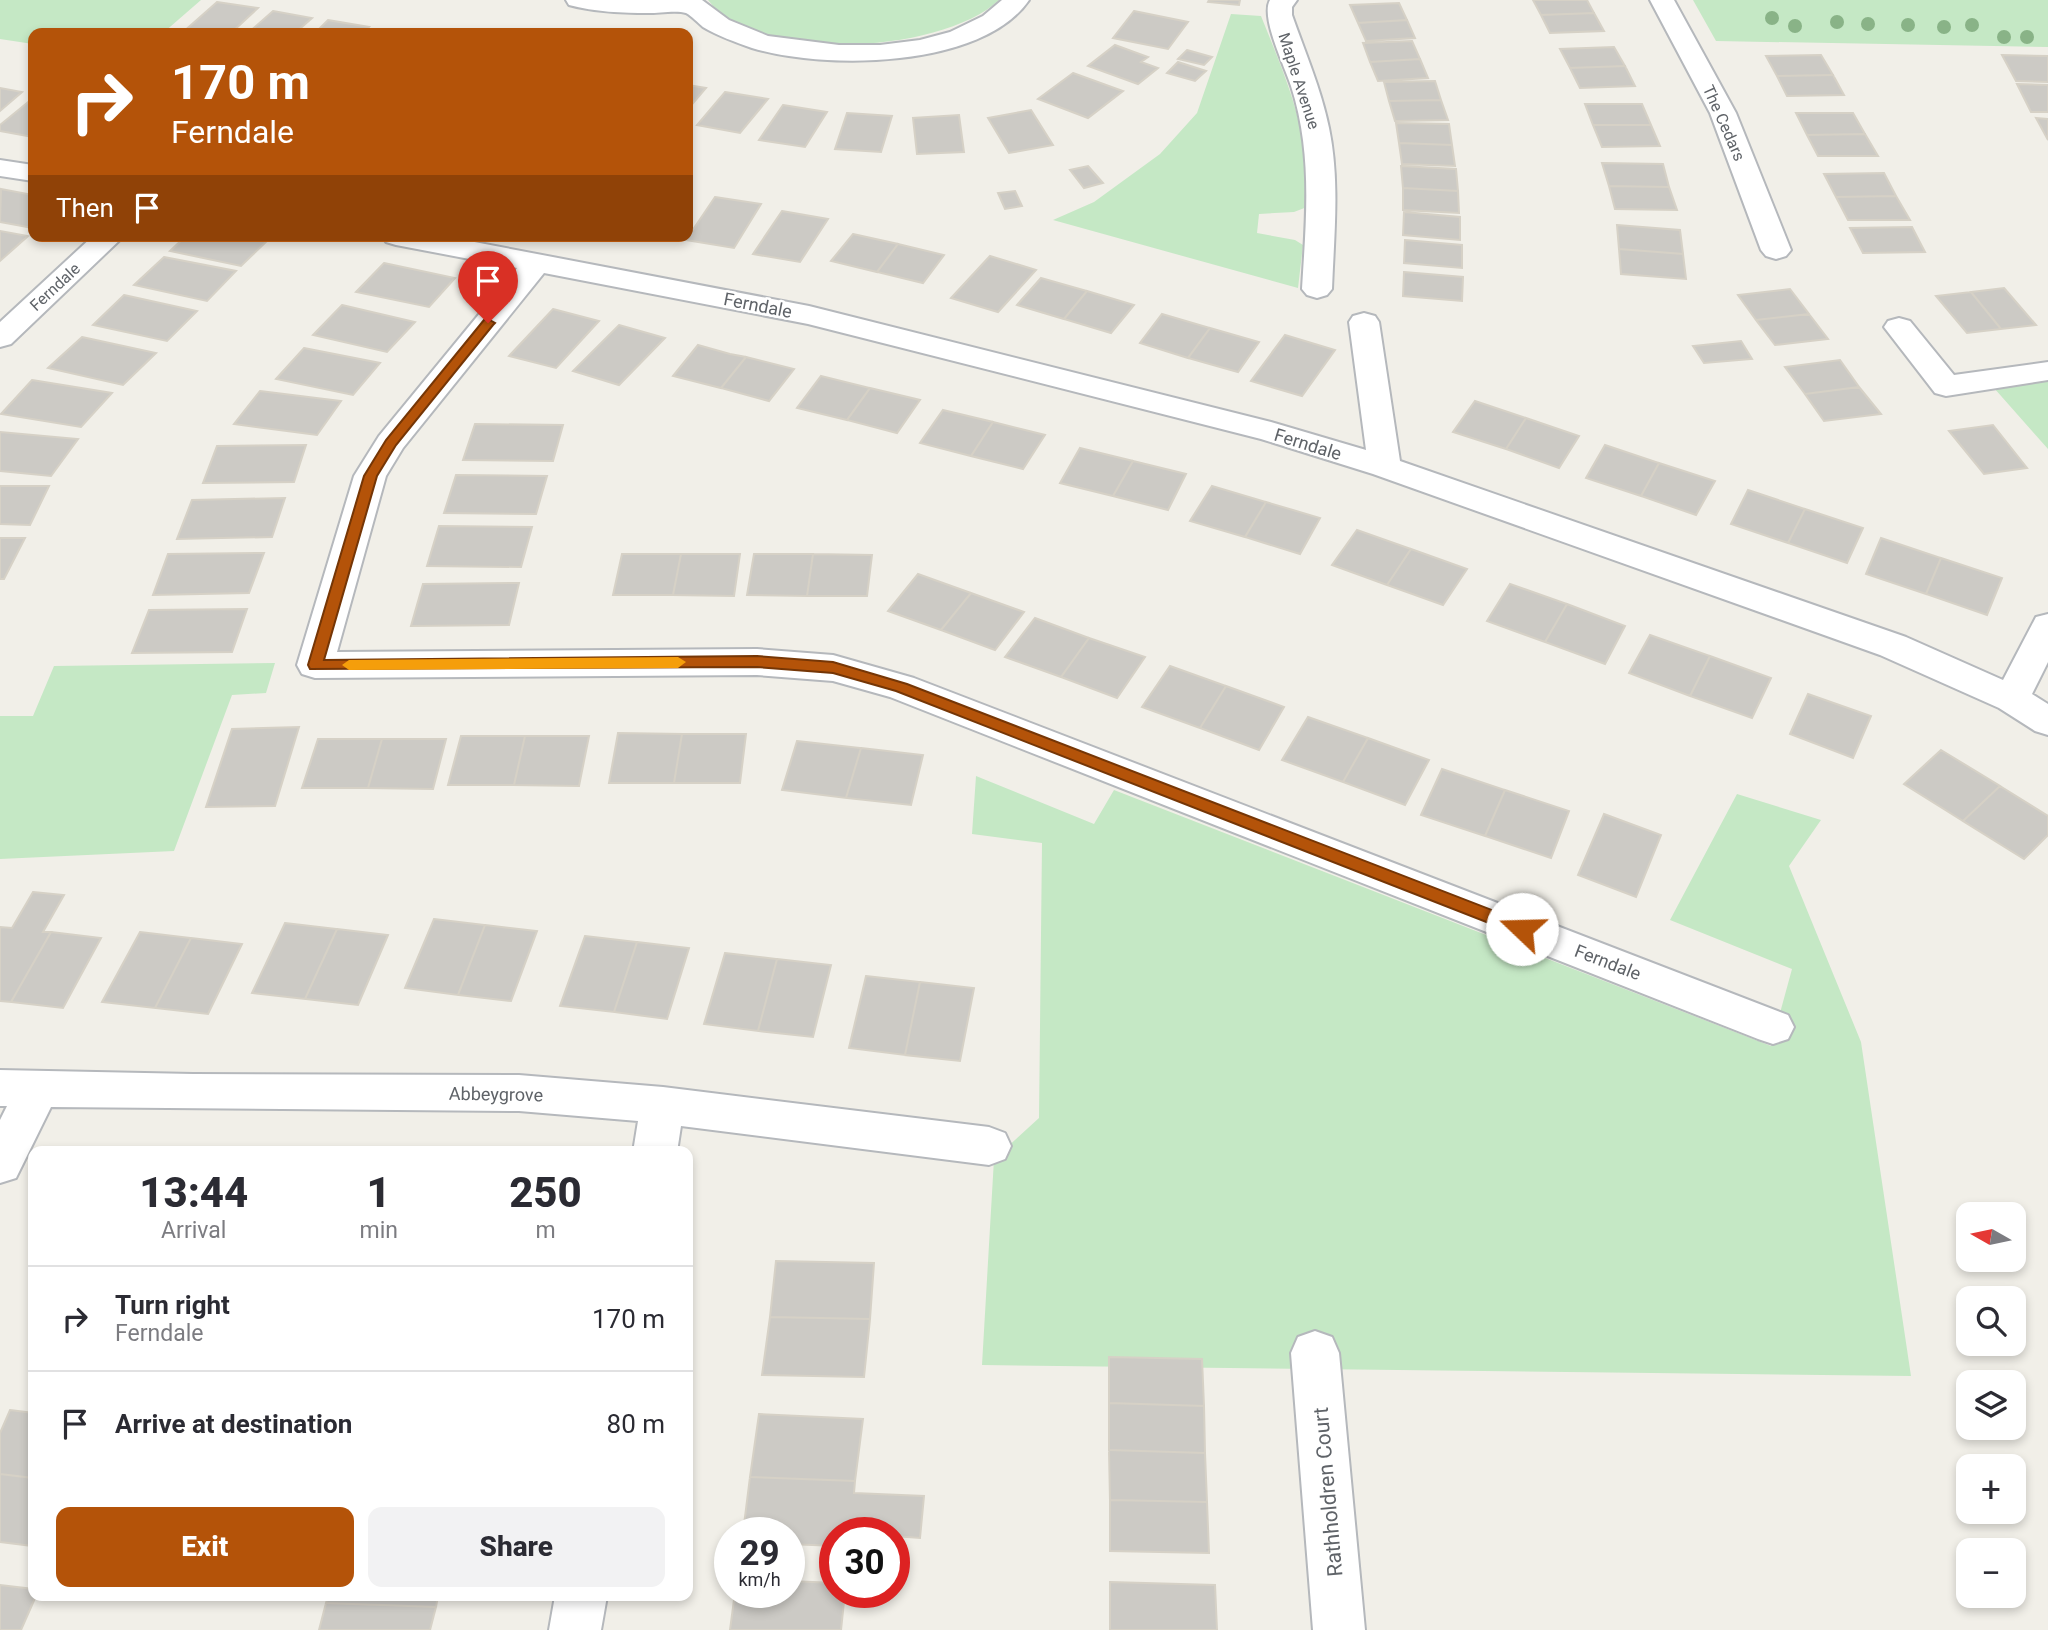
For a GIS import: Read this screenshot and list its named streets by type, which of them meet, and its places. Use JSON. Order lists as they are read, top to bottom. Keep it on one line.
{"streets":{"street":["Maple Avenue","The Cedars","Ferndale","Abbeygrove","Rathholdren Court"]},"north":"left","page":{"turn":["170 m","Ferndale"],"then":"Then","eta":["13:44","Arrival","1","min","250","m"],"map_buttons":["+","−"],"list":[{"name":"Turn right","note":"Ferndale","value":"170 m"},{"name":"Arrive at destination","value":"80 m"}],"buttons":["Exit","Share"],"speed":"29 km/h","limit":"30"}}
